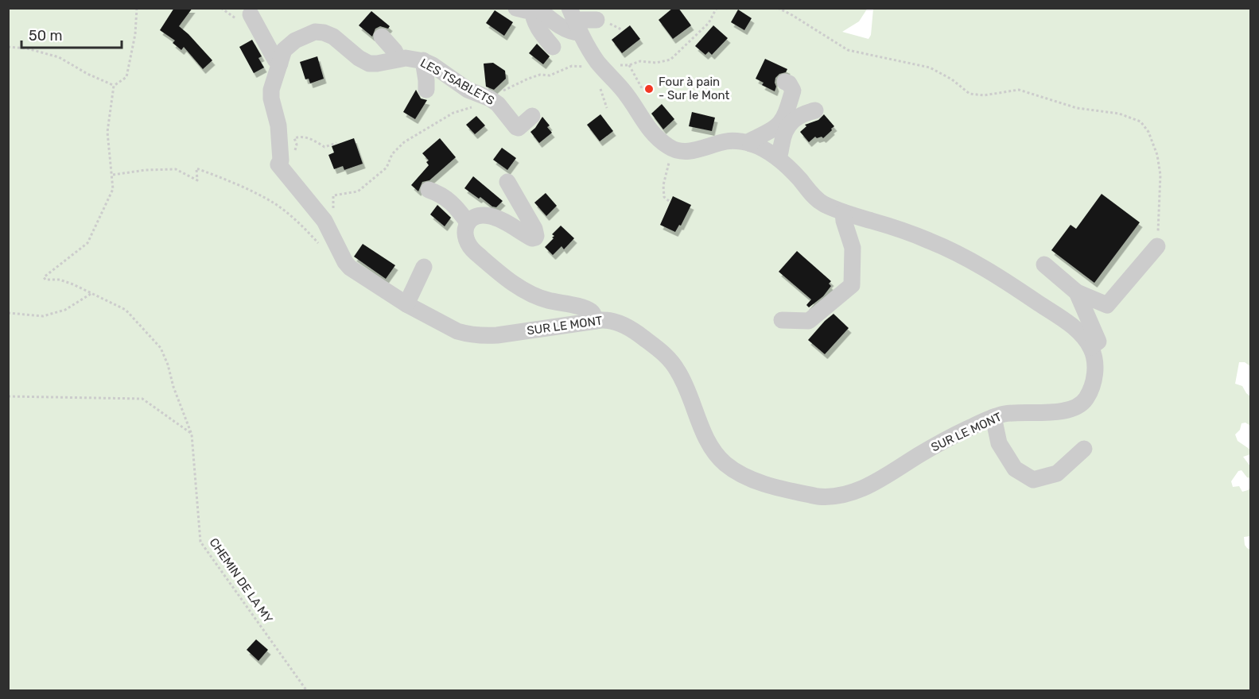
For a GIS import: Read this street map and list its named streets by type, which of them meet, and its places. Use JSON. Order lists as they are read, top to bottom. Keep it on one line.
{"streets":{"street":["LES TSABLETS","SUR LE MONT"],"path":["CHEMIN DE LA MY"]},"crossings":[["LES TSABLETS","SUR LE MONT"]],"places":["Four à pain - Sur le Mont"],"scale_bar":"50 m"}
